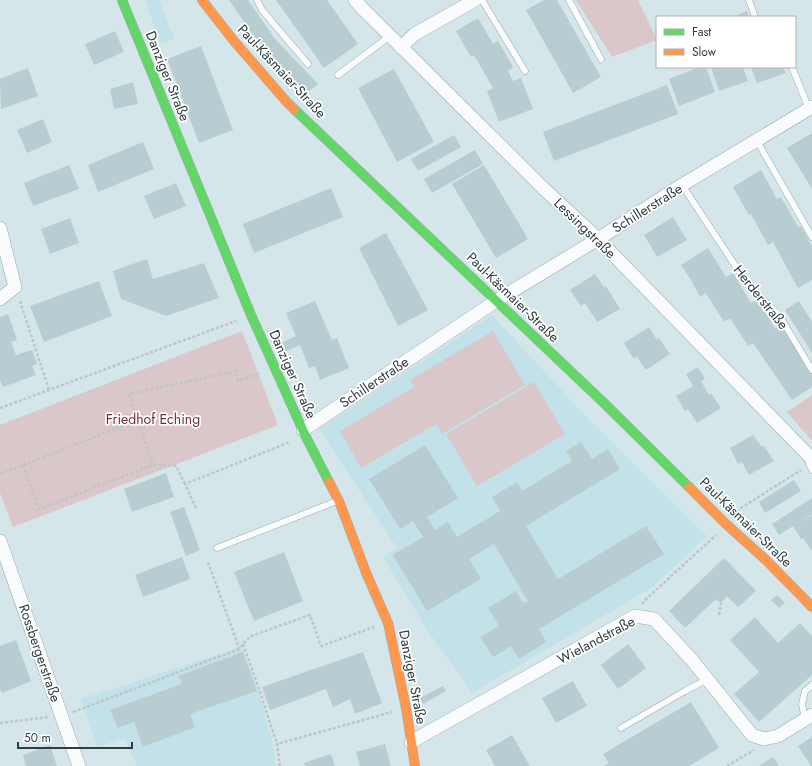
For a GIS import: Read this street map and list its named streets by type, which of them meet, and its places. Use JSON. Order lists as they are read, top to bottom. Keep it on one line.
{"streets":{"street":["Paul-Käsmaier-Straße","Danziger Straße","Schillerstraße","Lessingstraße","Wielandstraße","Rossbergerstraße"],"lane":["Herderstraße"]},"crossings":[["Paul-Käsmaier-Straße","Schillerstraße"],["Danziger Straße","Schillerstraße"],["Danziger Straße","Wielandstraße"],["Schillerstraße","Lessingstraße"],["Schillerstraße","Herderstraße"]],"parks":["Friedhof Eching"],"legend":["Fast","Slow"],"scale_bar":"50 m"}
